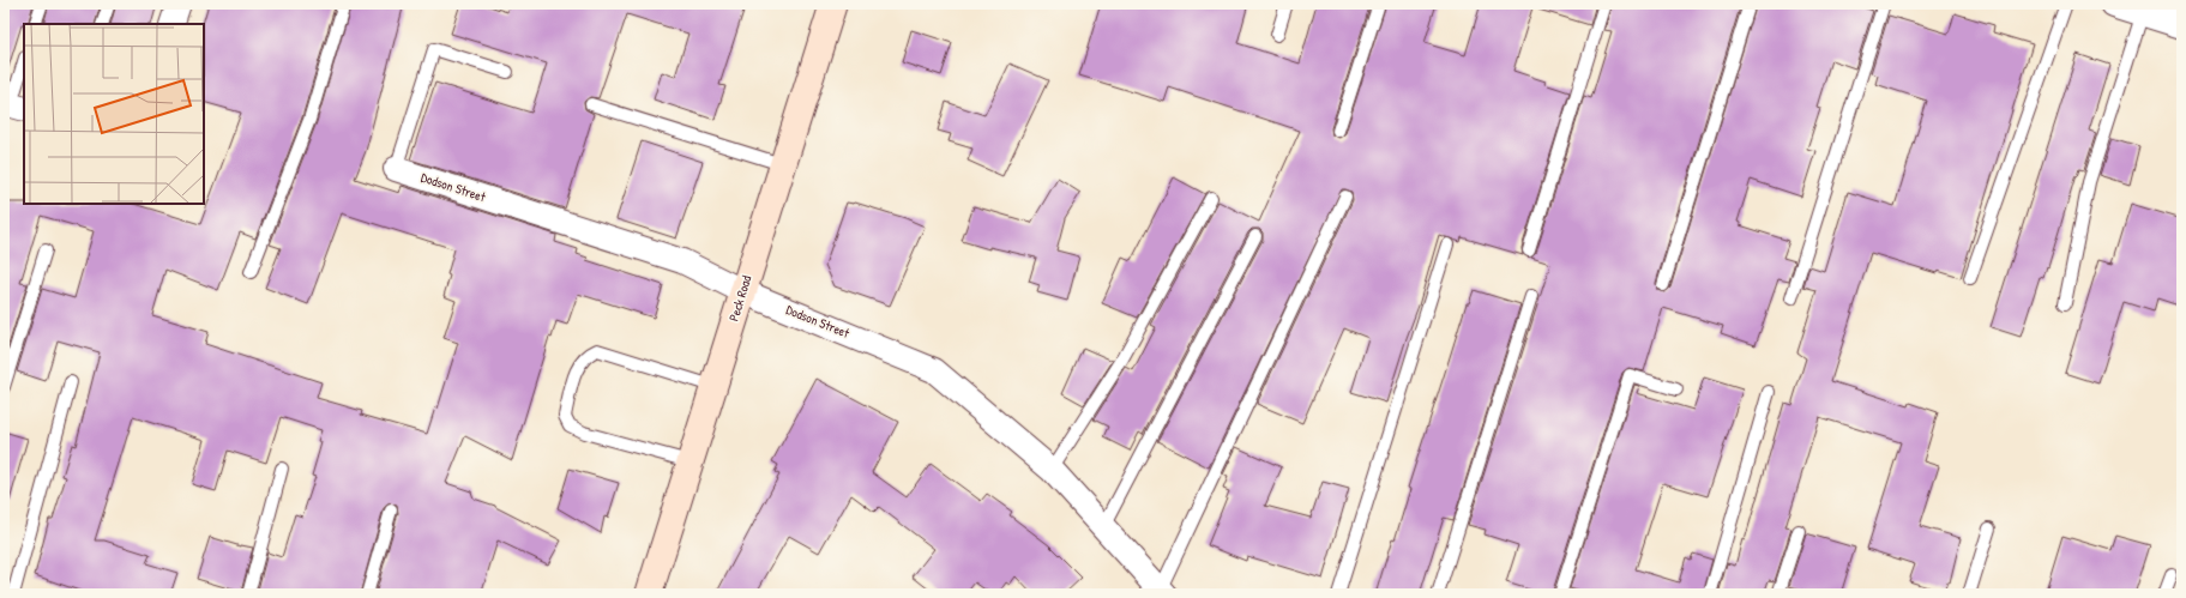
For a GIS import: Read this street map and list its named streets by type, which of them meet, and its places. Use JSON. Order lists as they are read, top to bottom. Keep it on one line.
{"streets":{"main road":["Peck Road"],"street":["Dodson Street"]},"crossings":[["Dodson Street","Peck Road"]]}
